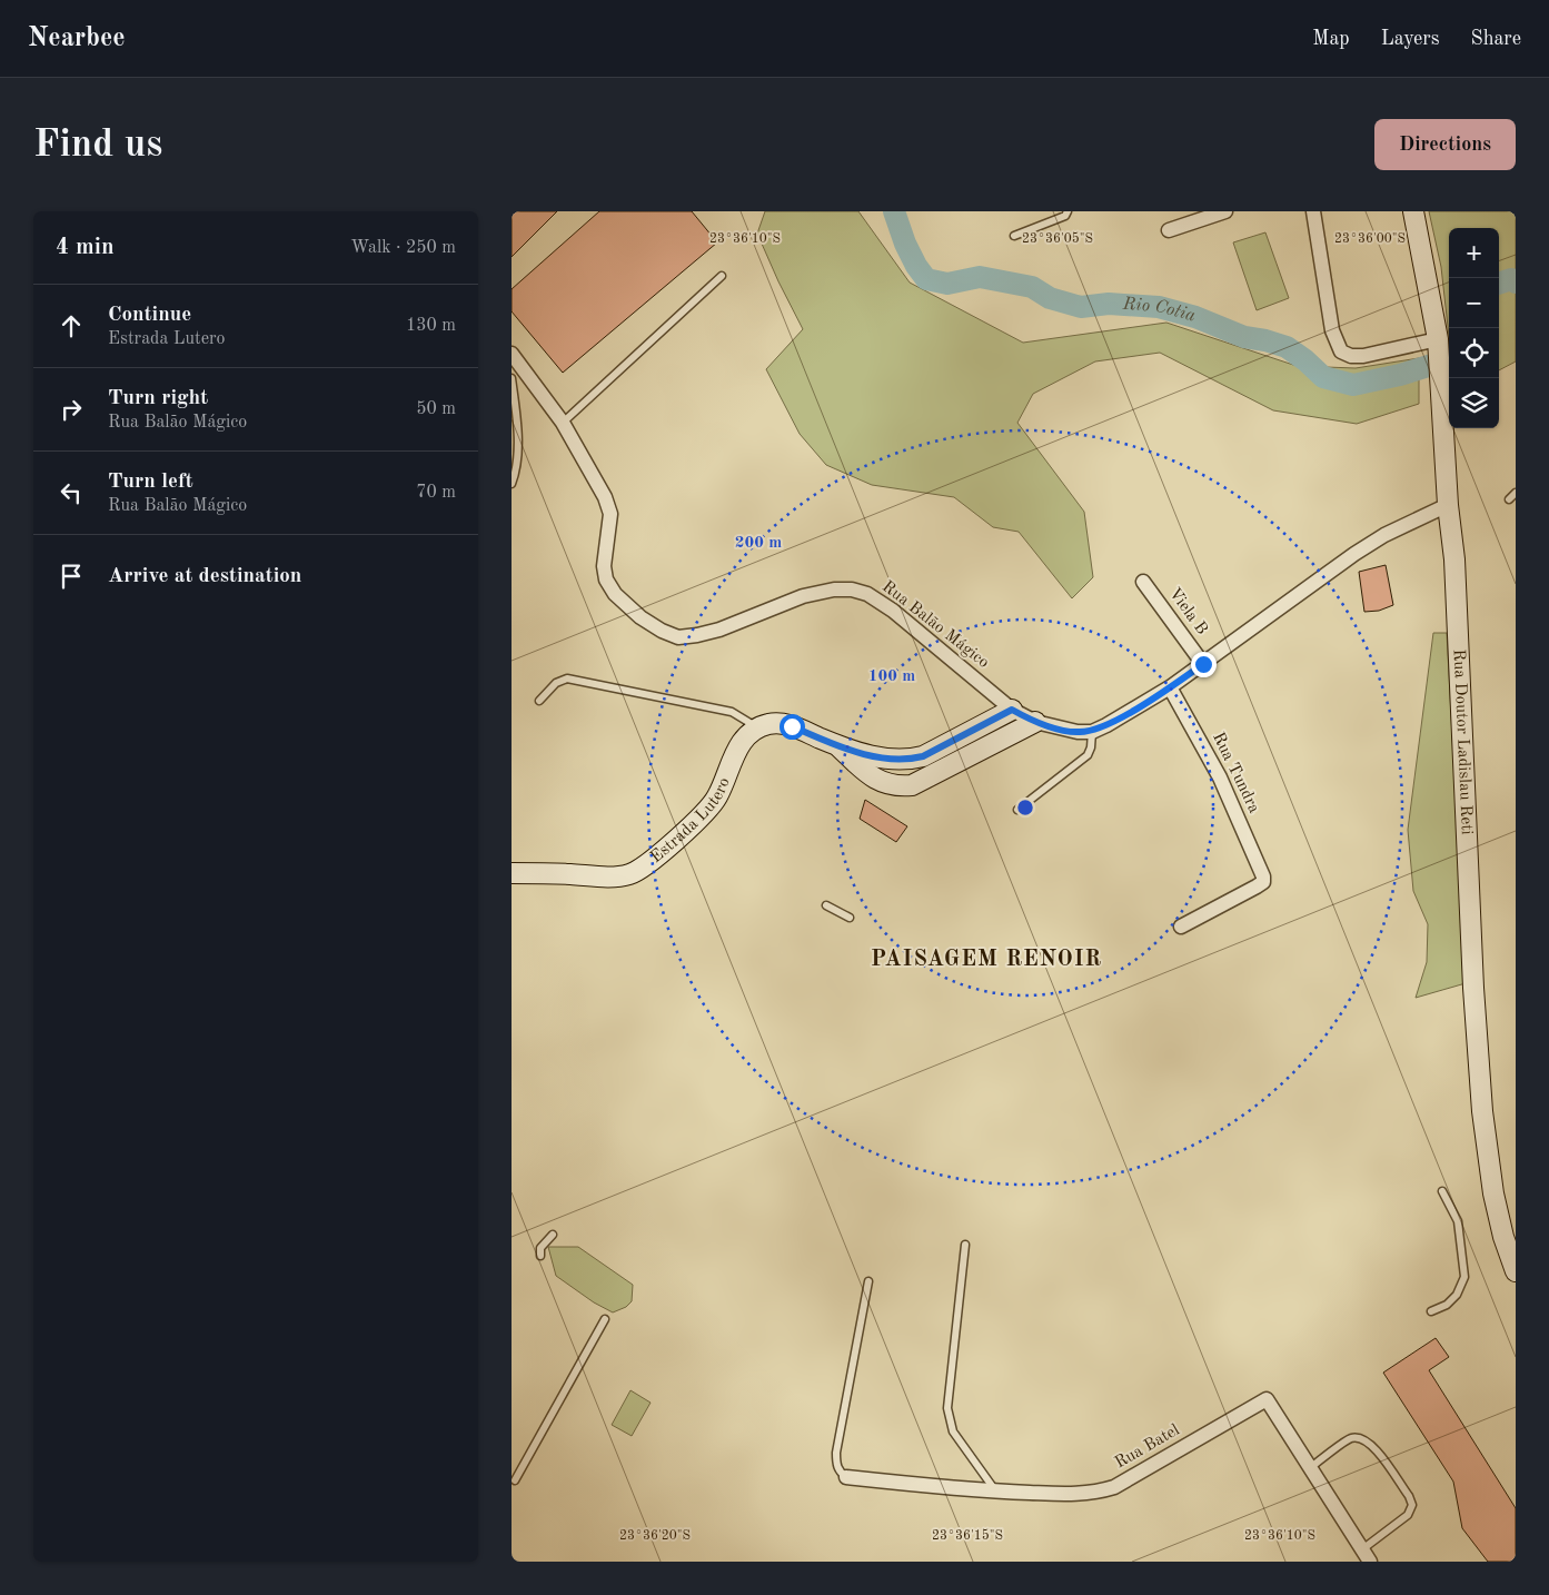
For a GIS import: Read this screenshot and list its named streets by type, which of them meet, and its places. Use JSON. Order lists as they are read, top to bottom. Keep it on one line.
{"streets":{"street":["Viela B","Rua Balão Mágico","Rua Doutor Ladislau Reti","Rua Tundra","Estrada Lutero","Rua Batel"]},"districts":["PAISAGEM RENOIR"],"water":["Rio Cotia"],"page":{"header":"Nearbee","nav":["Map","Layers","Share"],"buttons":"Directions","title":"Find us","heading":["4 min","Walk · 250 m"],"map_buttons":["+","−"],"list":[["Continue","Estrada Lutero","130 m"],["Turn right","Rua Balão Mágico","50 m"],["Turn left","Rua Balão Mágico","70 m"],"Arrive at destination"]},"coordinates":["23°36'00\"S","23°36'10\"S","23°36'05\"S","23°36'20\"S","23°36'15\"S"],"rings":["200 m","100 m"]}
